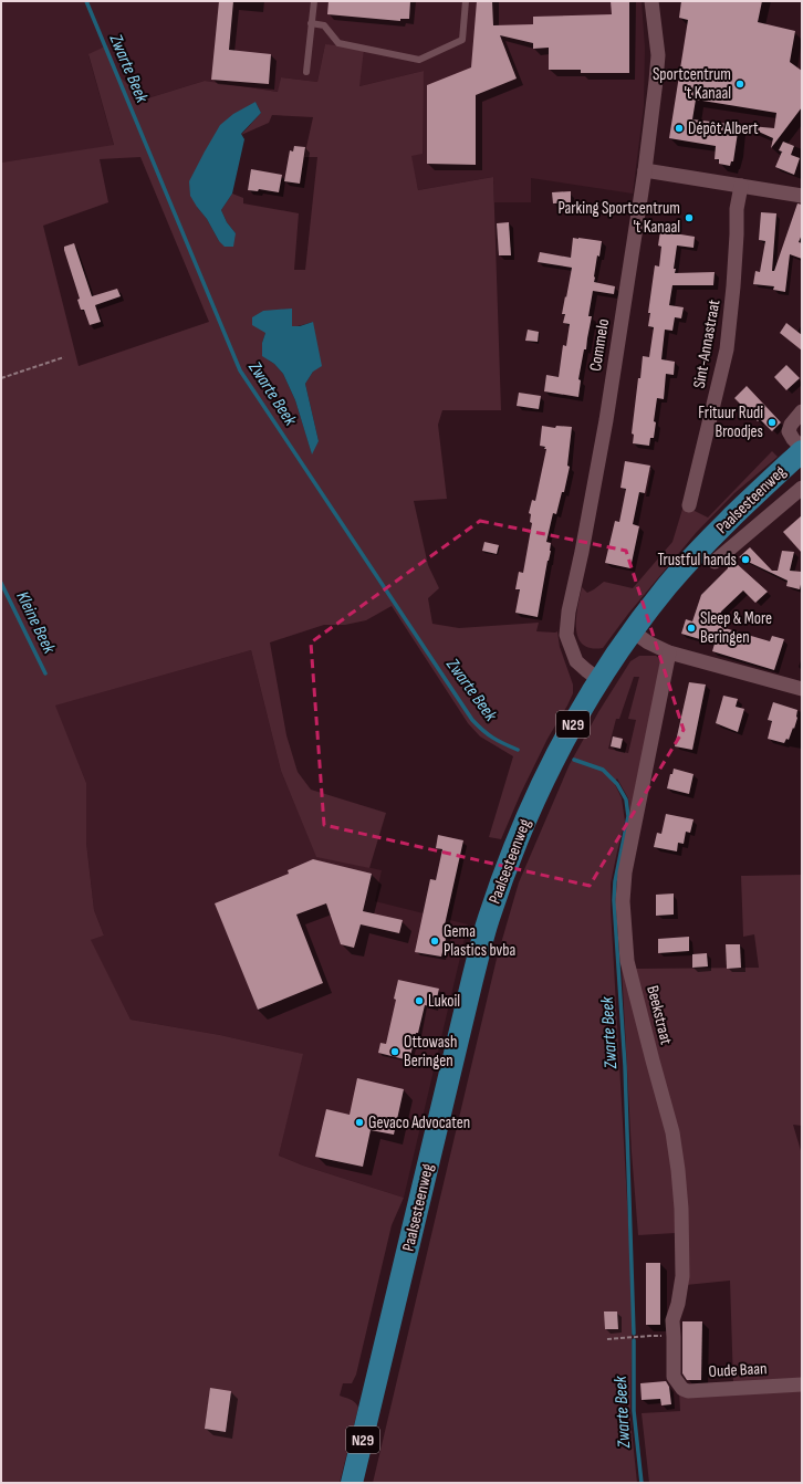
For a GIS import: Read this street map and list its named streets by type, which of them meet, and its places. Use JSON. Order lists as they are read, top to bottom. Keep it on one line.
{"streets":{"main road":["Paalsesteenweg","N29"],"street":["Sint-Annastraat","Commelo","Beekstraat","Oude Baan"]},"crossings":[["Commelo","Paalsesteenweg"],["Beekstraat","Oude Baan"]],"water":["Zwarte Beek","Kleine Beek"],"places":["Sportcentrum 't Kanaal","Dépôt Albert","Parking Sportcentrum 't Kanaal","Frituur Rudi Broodjes","Trustful hands","Sleep & More Beringen","Gema Plastics bvba","Lukoil","Ottowash Beringen","Gevaco Advocaten"]}
